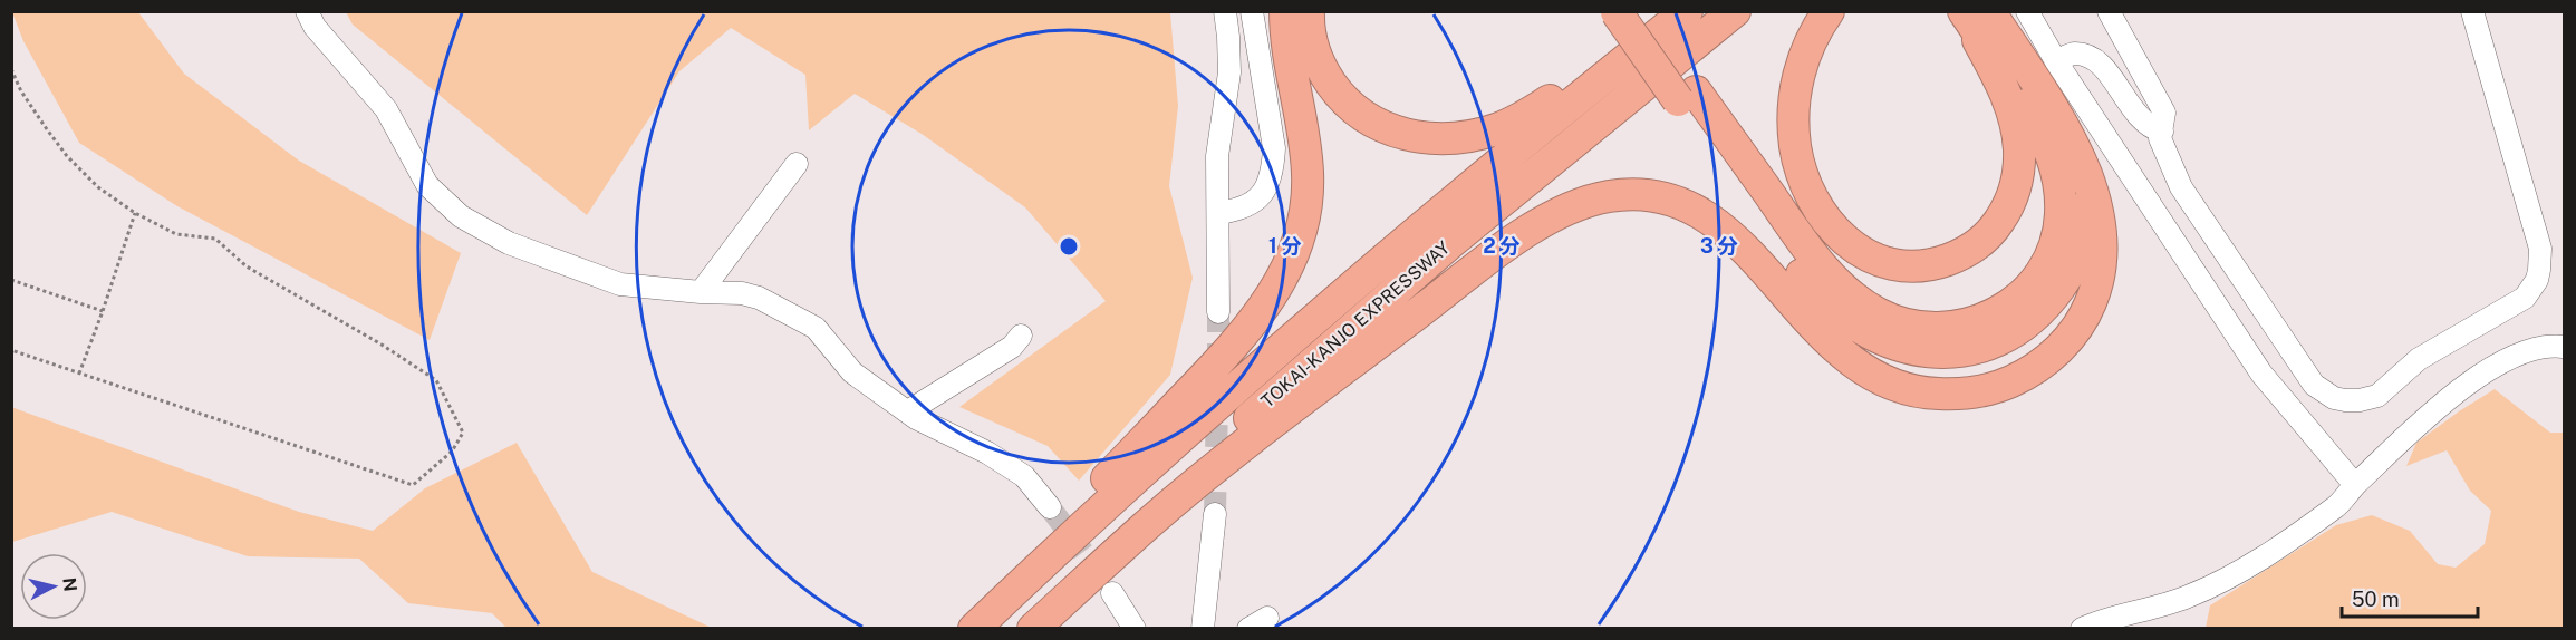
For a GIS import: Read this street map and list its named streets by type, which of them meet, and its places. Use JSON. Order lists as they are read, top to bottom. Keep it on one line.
{"streets":{"highway":["TOKAI-KANJO EXPRESSWAY"]},"scale_bar":"50 m","north":"right","rings":["1 分","2 分","3 分"]}
